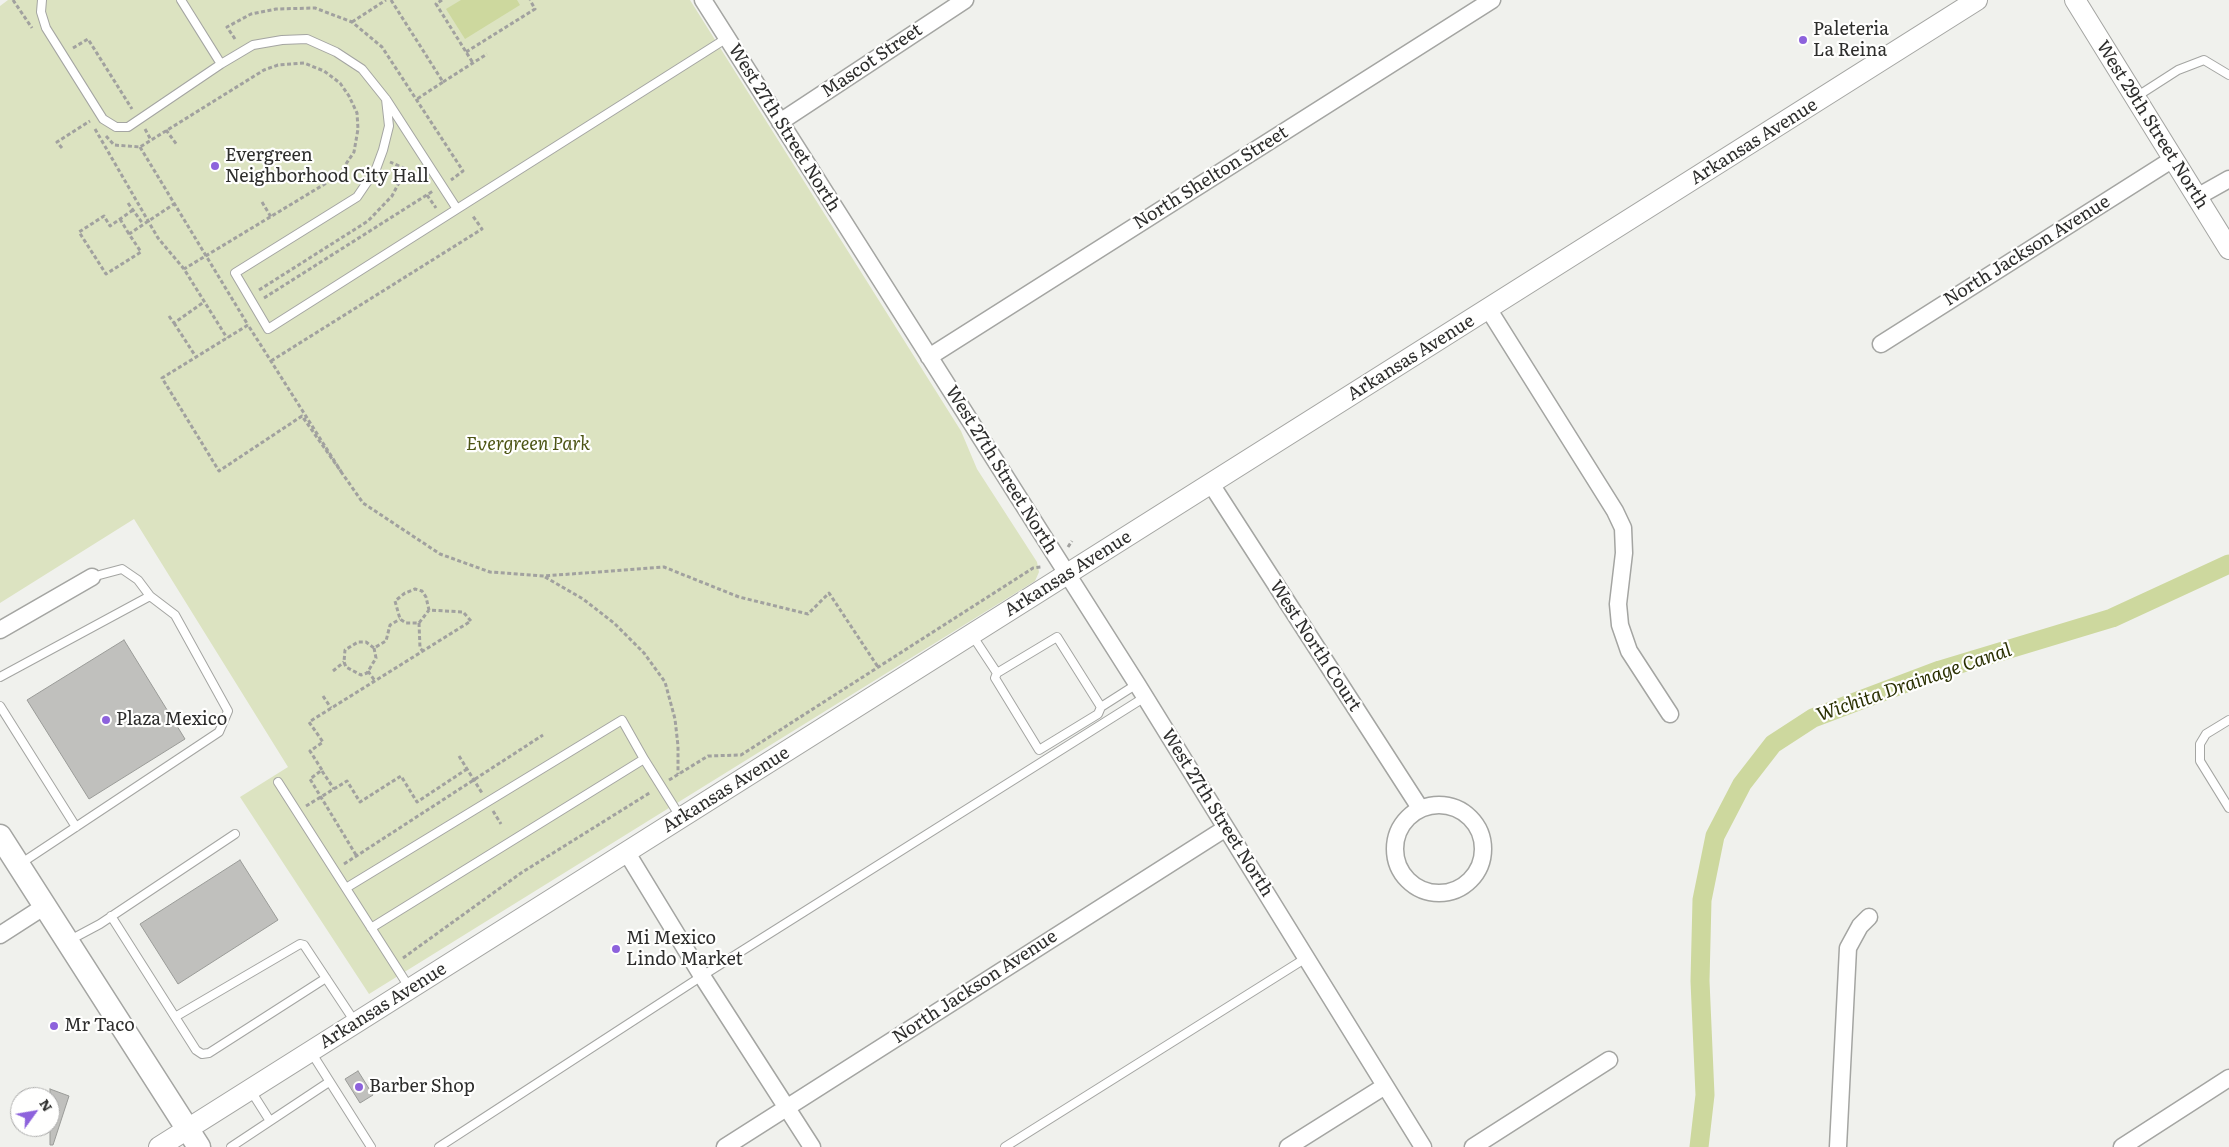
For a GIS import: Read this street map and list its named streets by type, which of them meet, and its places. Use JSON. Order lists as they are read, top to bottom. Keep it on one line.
{"streets":{"street":["Mascot Street","West 29th Street North","West 27th Street North","Arkansas Avenue","North Shelton Street","North Jackson Avenue","West North Court"]},"crossings":[["Mascot Street","West 27th Street North"],["West 29th Street North","North Jackson Avenue"],["West 27th Street North","Arkansas Avenue"],["West 27th Street North","North Shelton Street"],["West 27th Street North","North Jackson Avenue"],["Arkansas Avenue","West North Court"]],"water":["Wichita Drainage Canal"],"parks":["Evergreen Park"],"places":["Paleteria La Reina","Evergreen Neighborhood City Hall","Plaza Mexico","Mi Mexico Lindo Market","Mr Taco","Barber Shop"],"north":"top right"}
